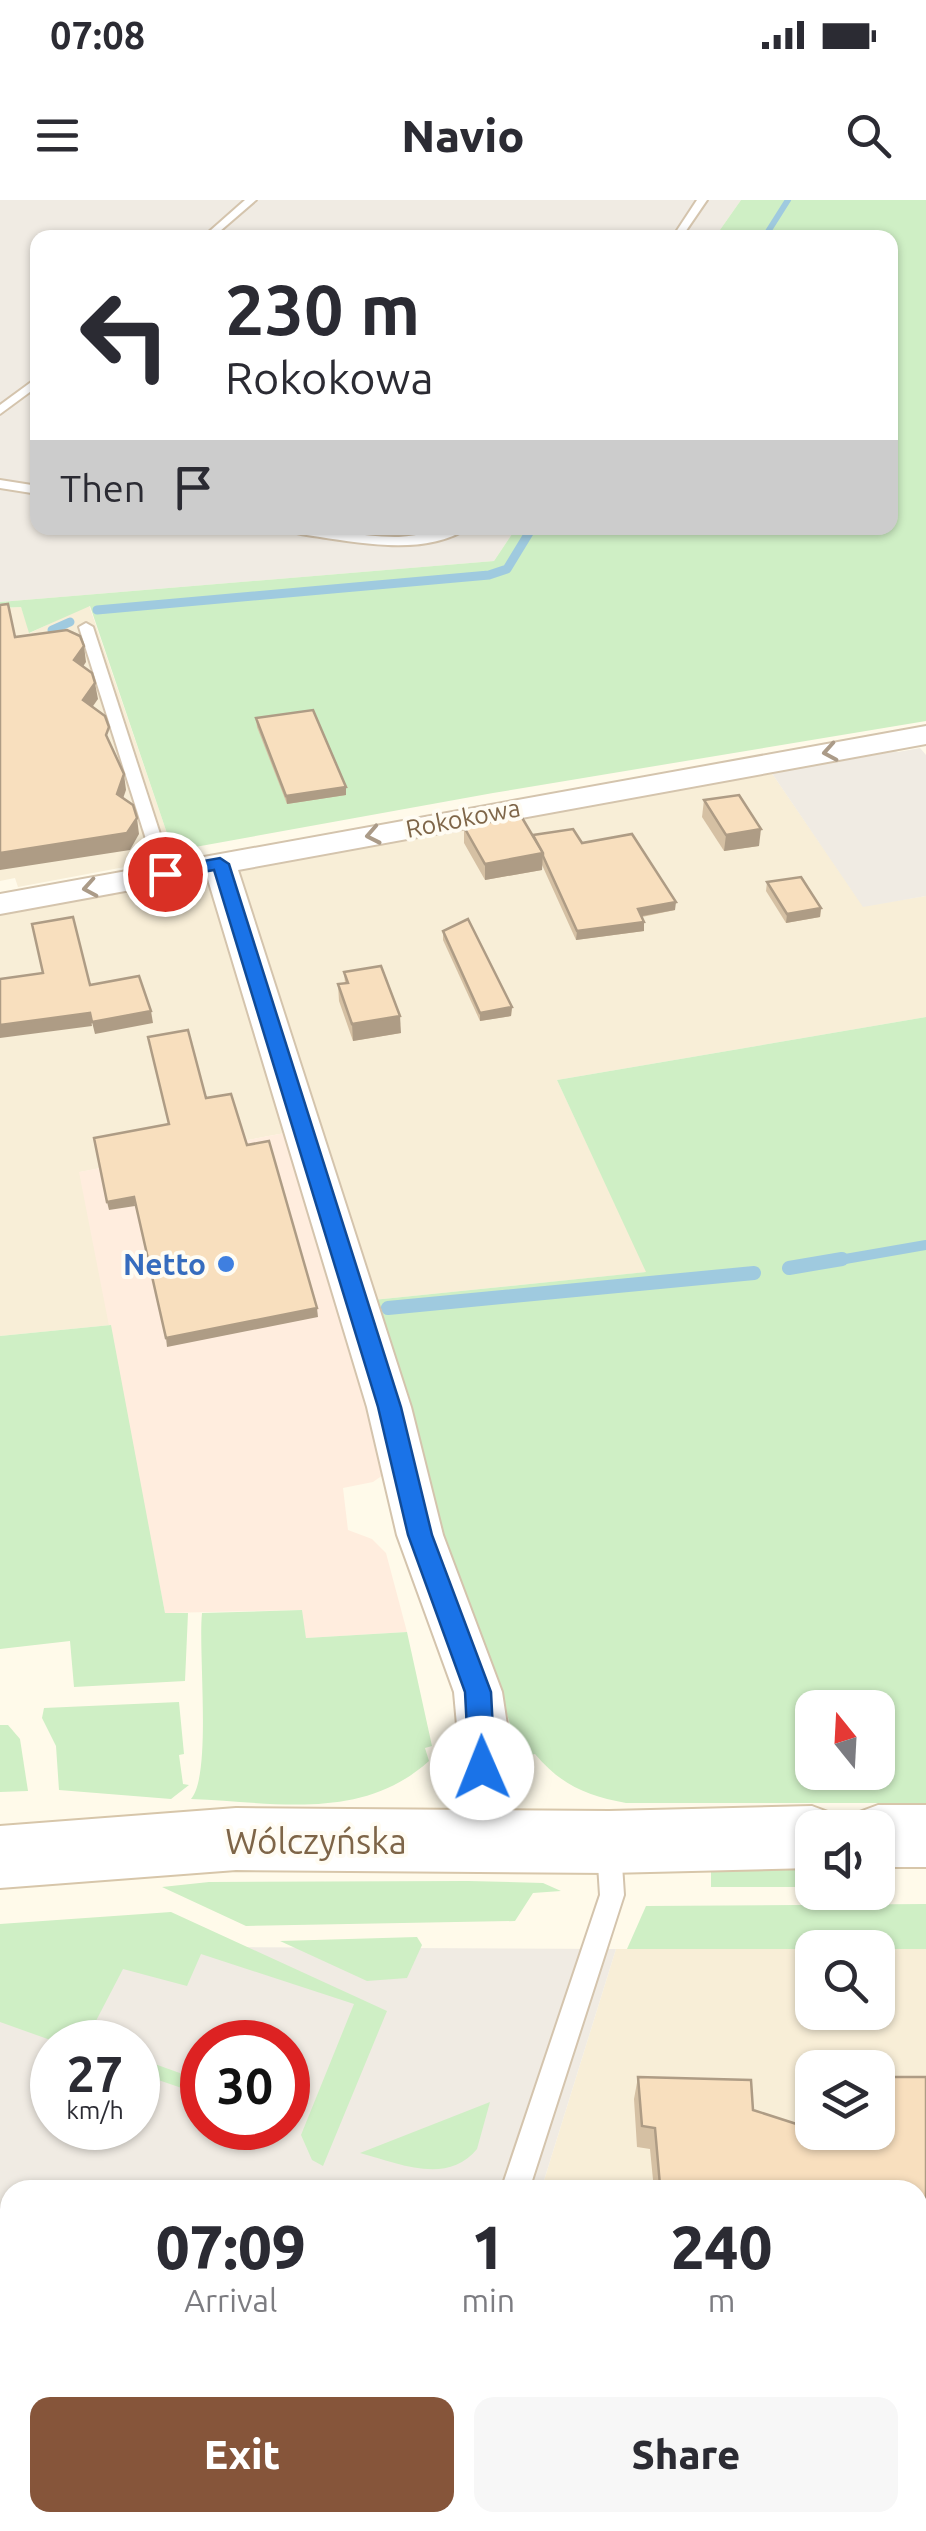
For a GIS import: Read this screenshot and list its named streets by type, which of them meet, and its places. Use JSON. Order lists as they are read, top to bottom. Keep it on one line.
{"streets":{"main road":["Wólczyńska"],"street":["Rokokowa"]},"one_way":["Rokokowa"],"places":["Netto"],"north":"top","page":{"status":"07:08","header":"Navio","turn":["230 m","Rokokowa"],"then":"Then","speed":"27 km/h","limit":"30","eta":["07:09","Arrival","1","min","240","m"],"buttons":["Exit","Share"]}}
